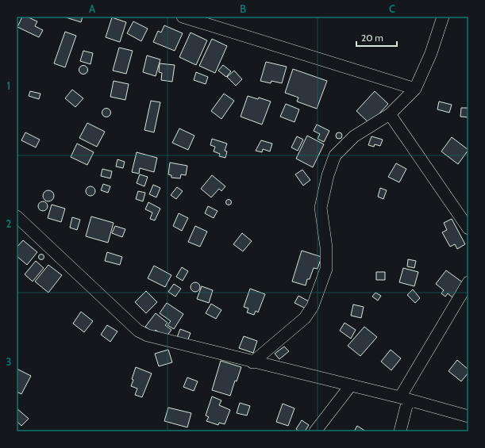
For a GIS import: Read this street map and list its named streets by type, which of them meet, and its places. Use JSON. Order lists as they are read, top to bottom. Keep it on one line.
{"scale_bar":"20 m","grid":{"columns":["A","B","C"],"rows":["1","2","3"]}}
